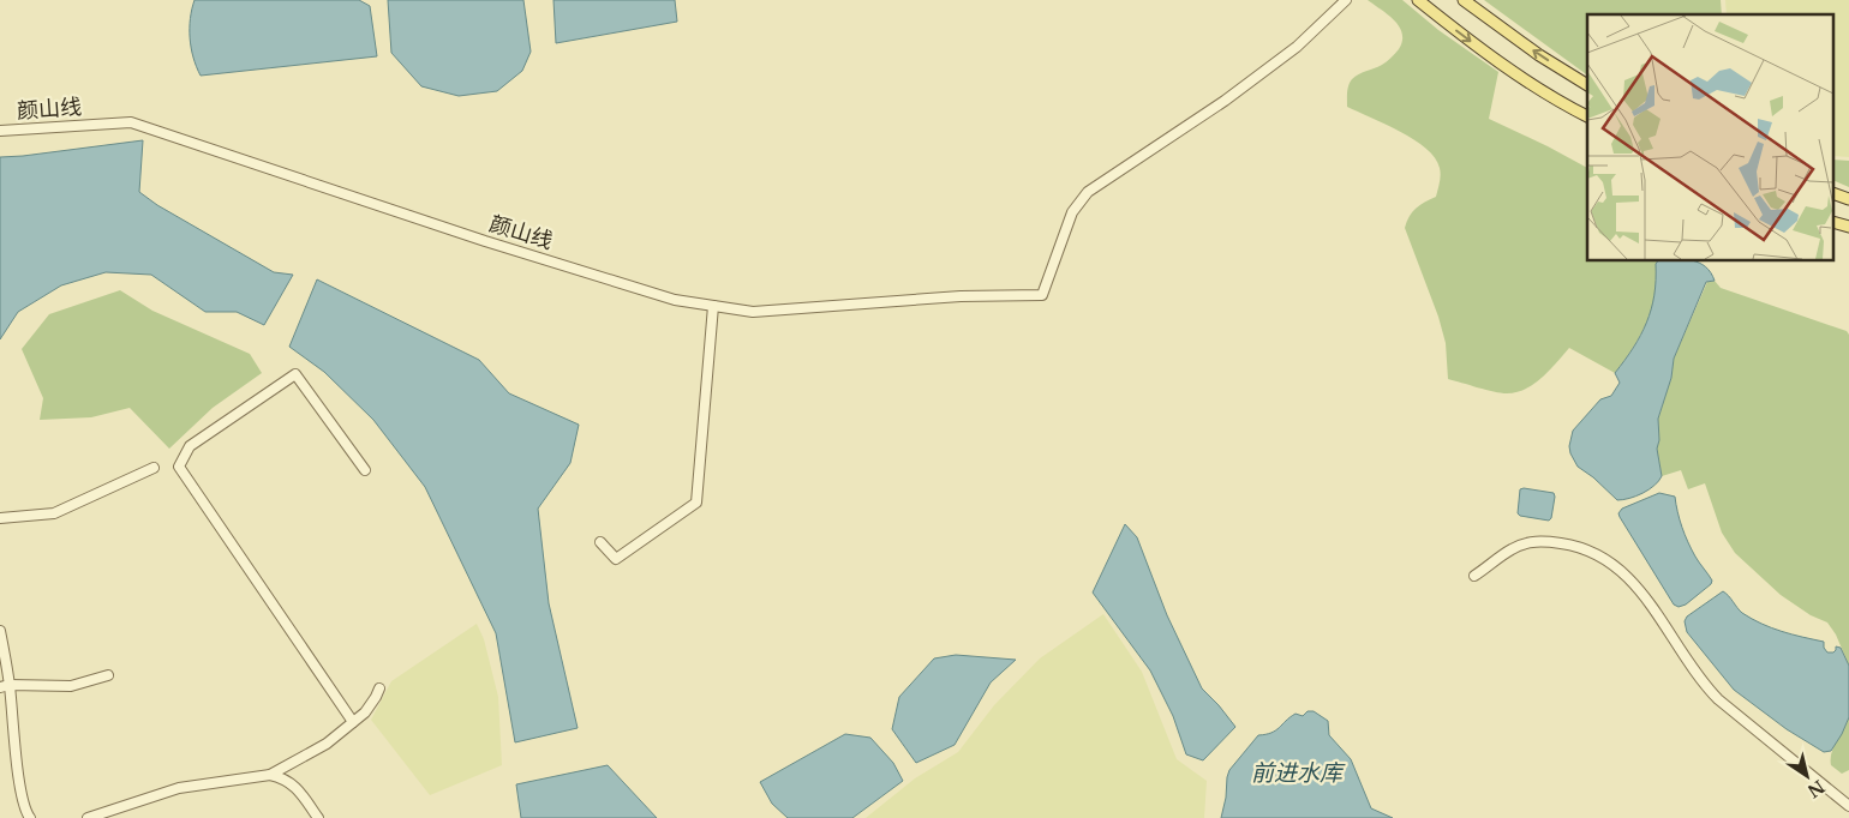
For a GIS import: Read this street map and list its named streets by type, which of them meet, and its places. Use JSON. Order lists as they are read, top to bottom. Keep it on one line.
{"streets":{"street":["颜山线"]},"water":["前进水库"],"north":"bottom right"}
